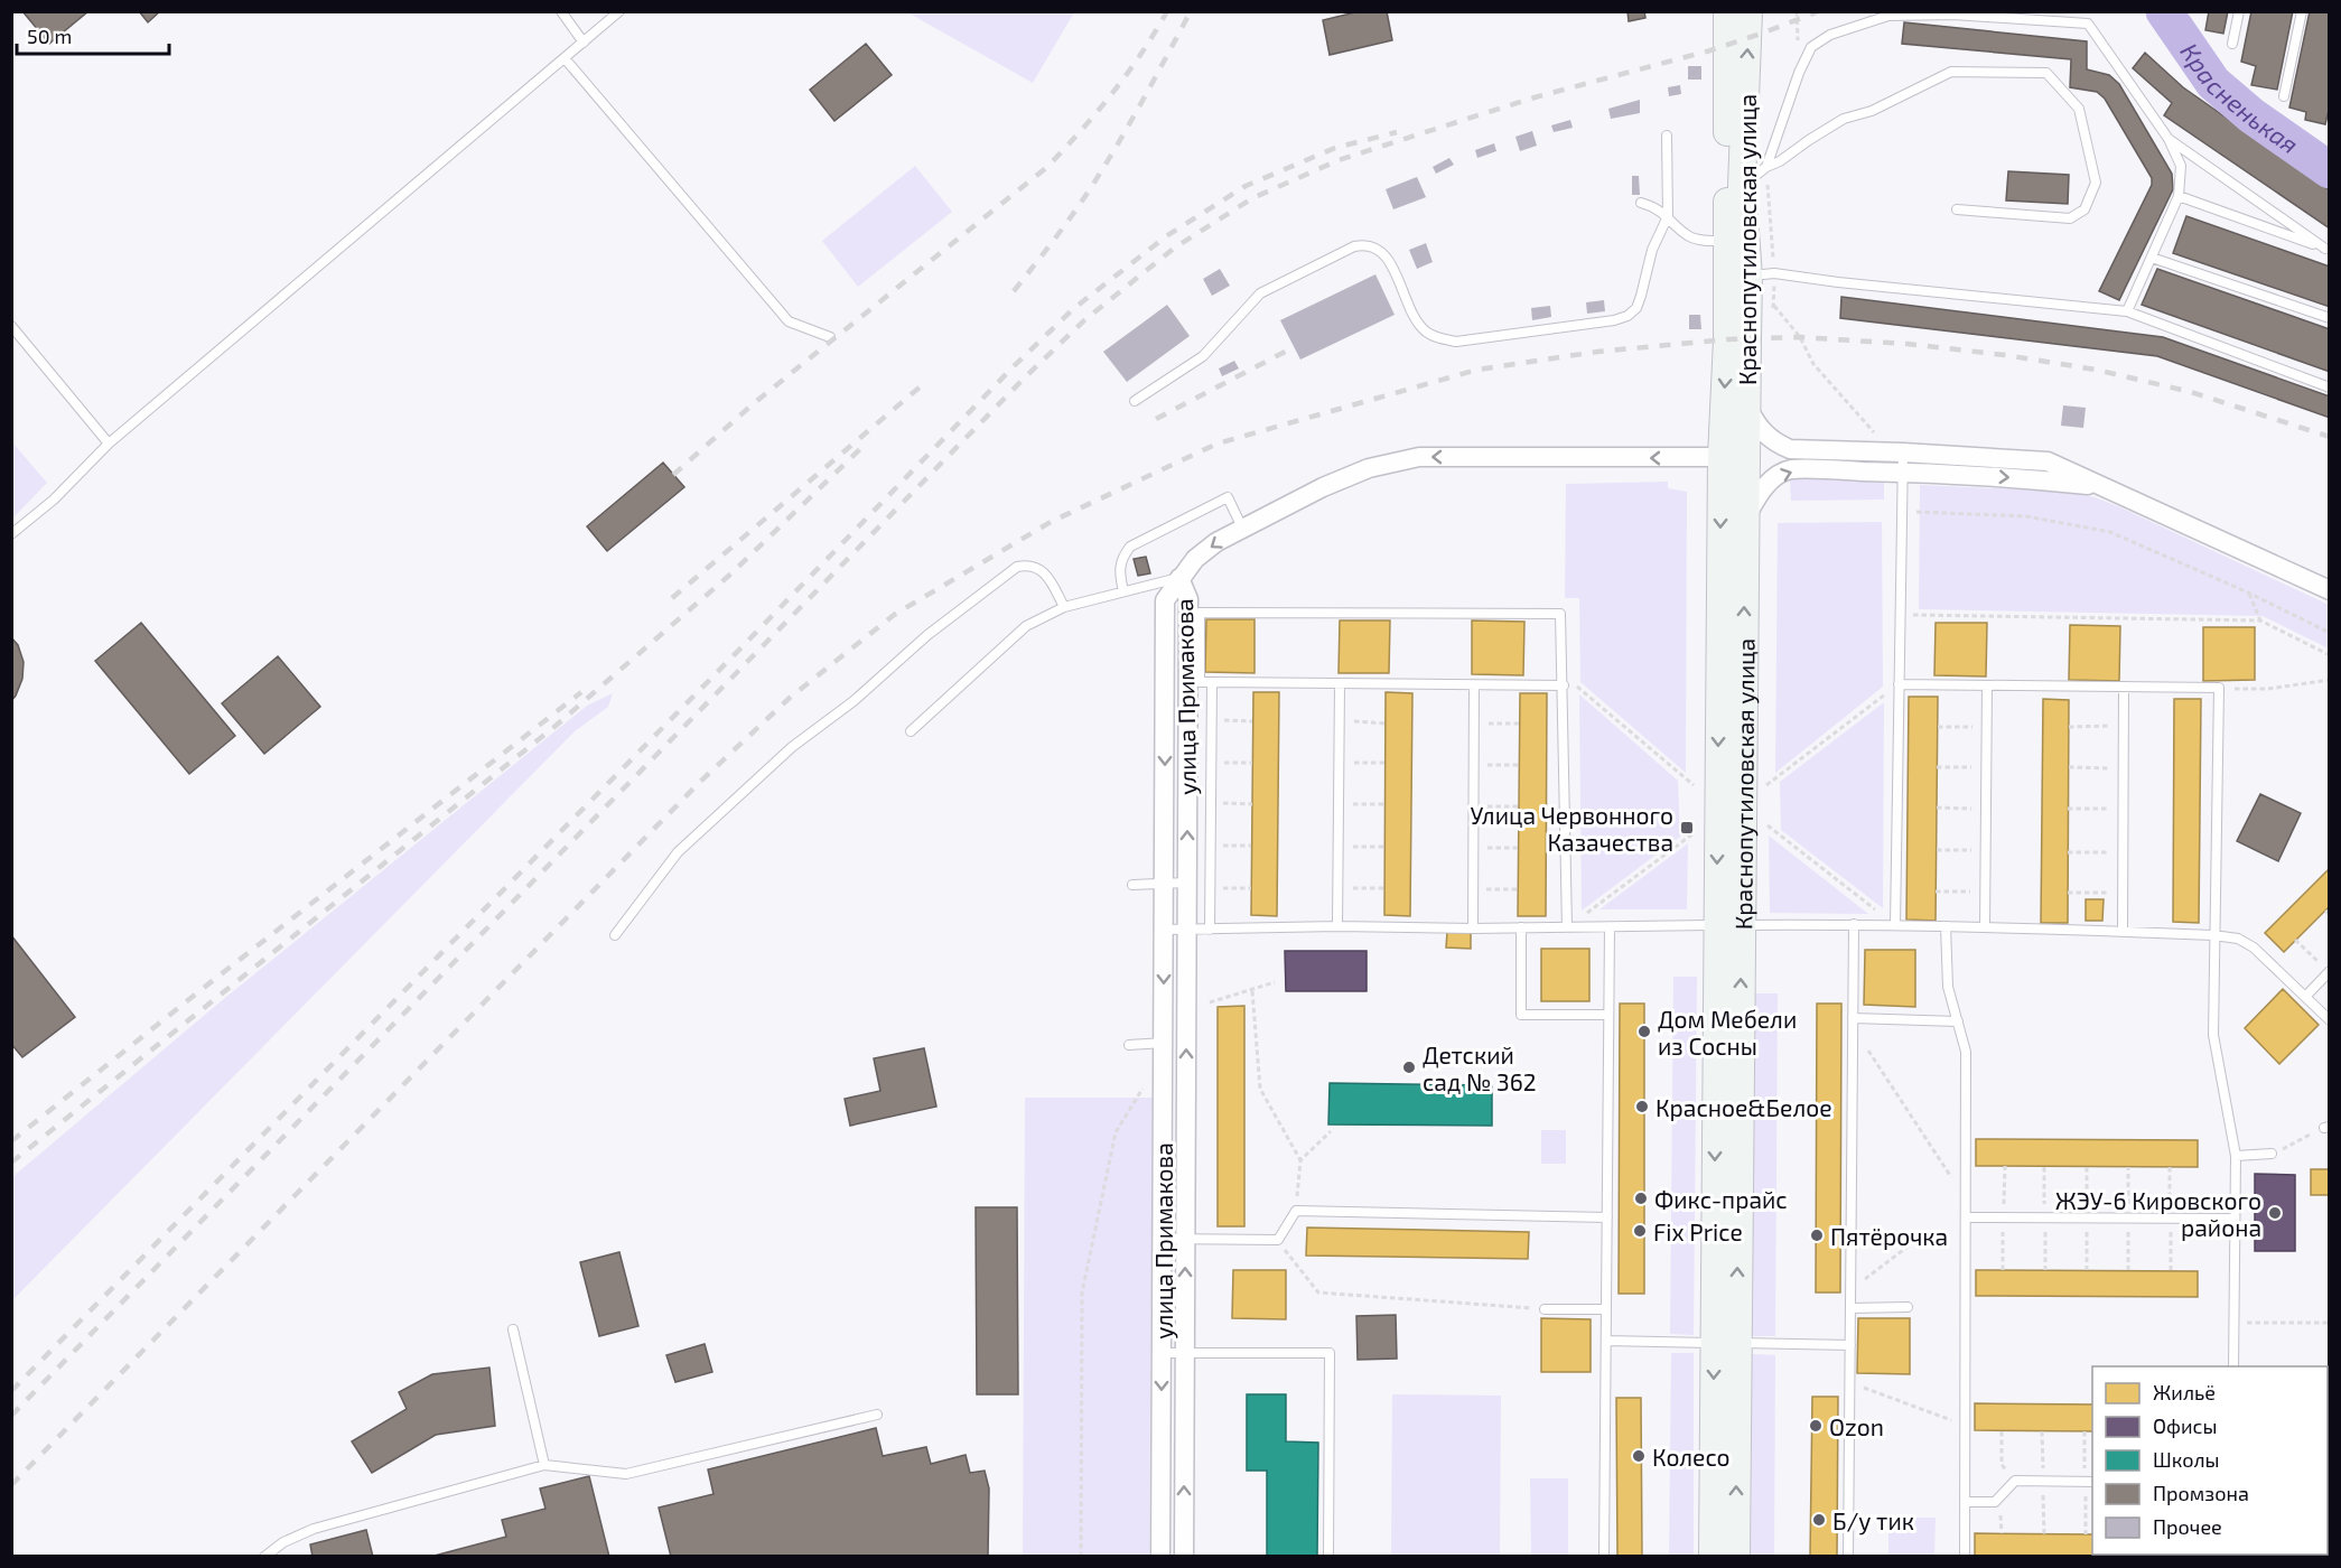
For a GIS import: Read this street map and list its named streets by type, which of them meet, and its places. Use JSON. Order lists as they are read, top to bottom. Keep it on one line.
{"streets":{"main road":["Краснопутиловская улица"],"street":["улица Примакова"]},"water":["Красненькая"],"places":{"transit":["Улица Червонного Казачества"],"other":["Дом Мебели из Сосны","Детский сад № 362","Красное&Белое","Фикс-прайс","ЖЭУ-6 Кировского района","Fix Price","Пятёрочка","Ozon","Колесо","Б/у тик"]},"legend":["Жильё","Офисы","Школы","Промзона","Прочее"],"scale_bar":"50 m"}
